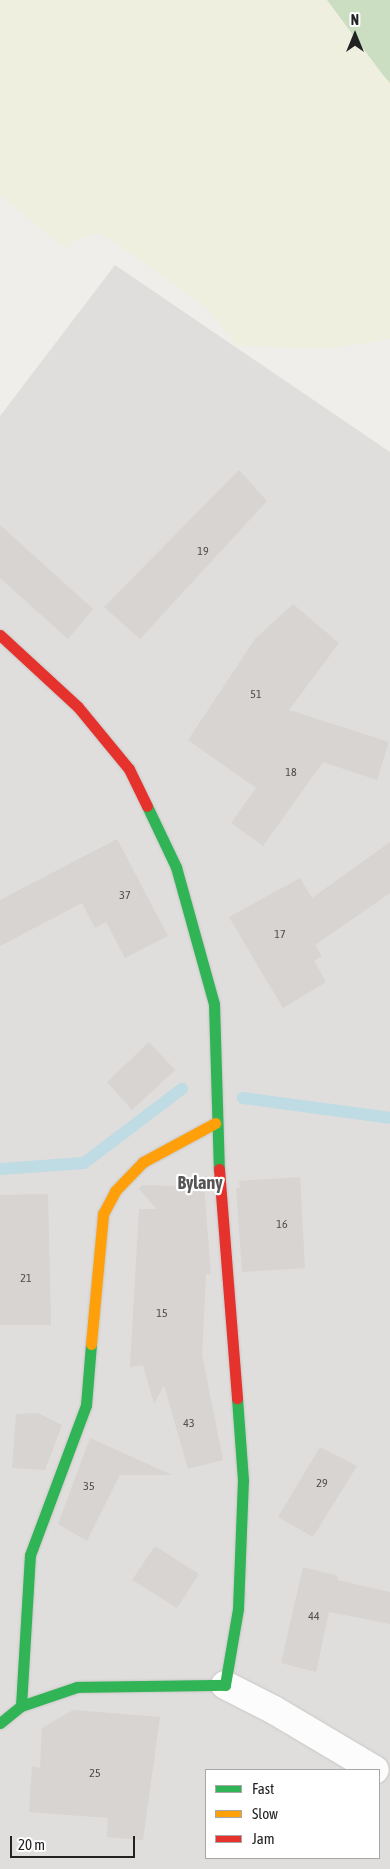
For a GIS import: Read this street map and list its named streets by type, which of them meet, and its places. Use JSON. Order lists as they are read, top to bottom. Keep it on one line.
{"districts":["Bylany"],"house_numbers":["19","51","18","37","17","16","21","15","43","29","35","44","25"],"legend":["Fast","Slow","Jam"],"scale_bar":"20 m","north":"top"}
